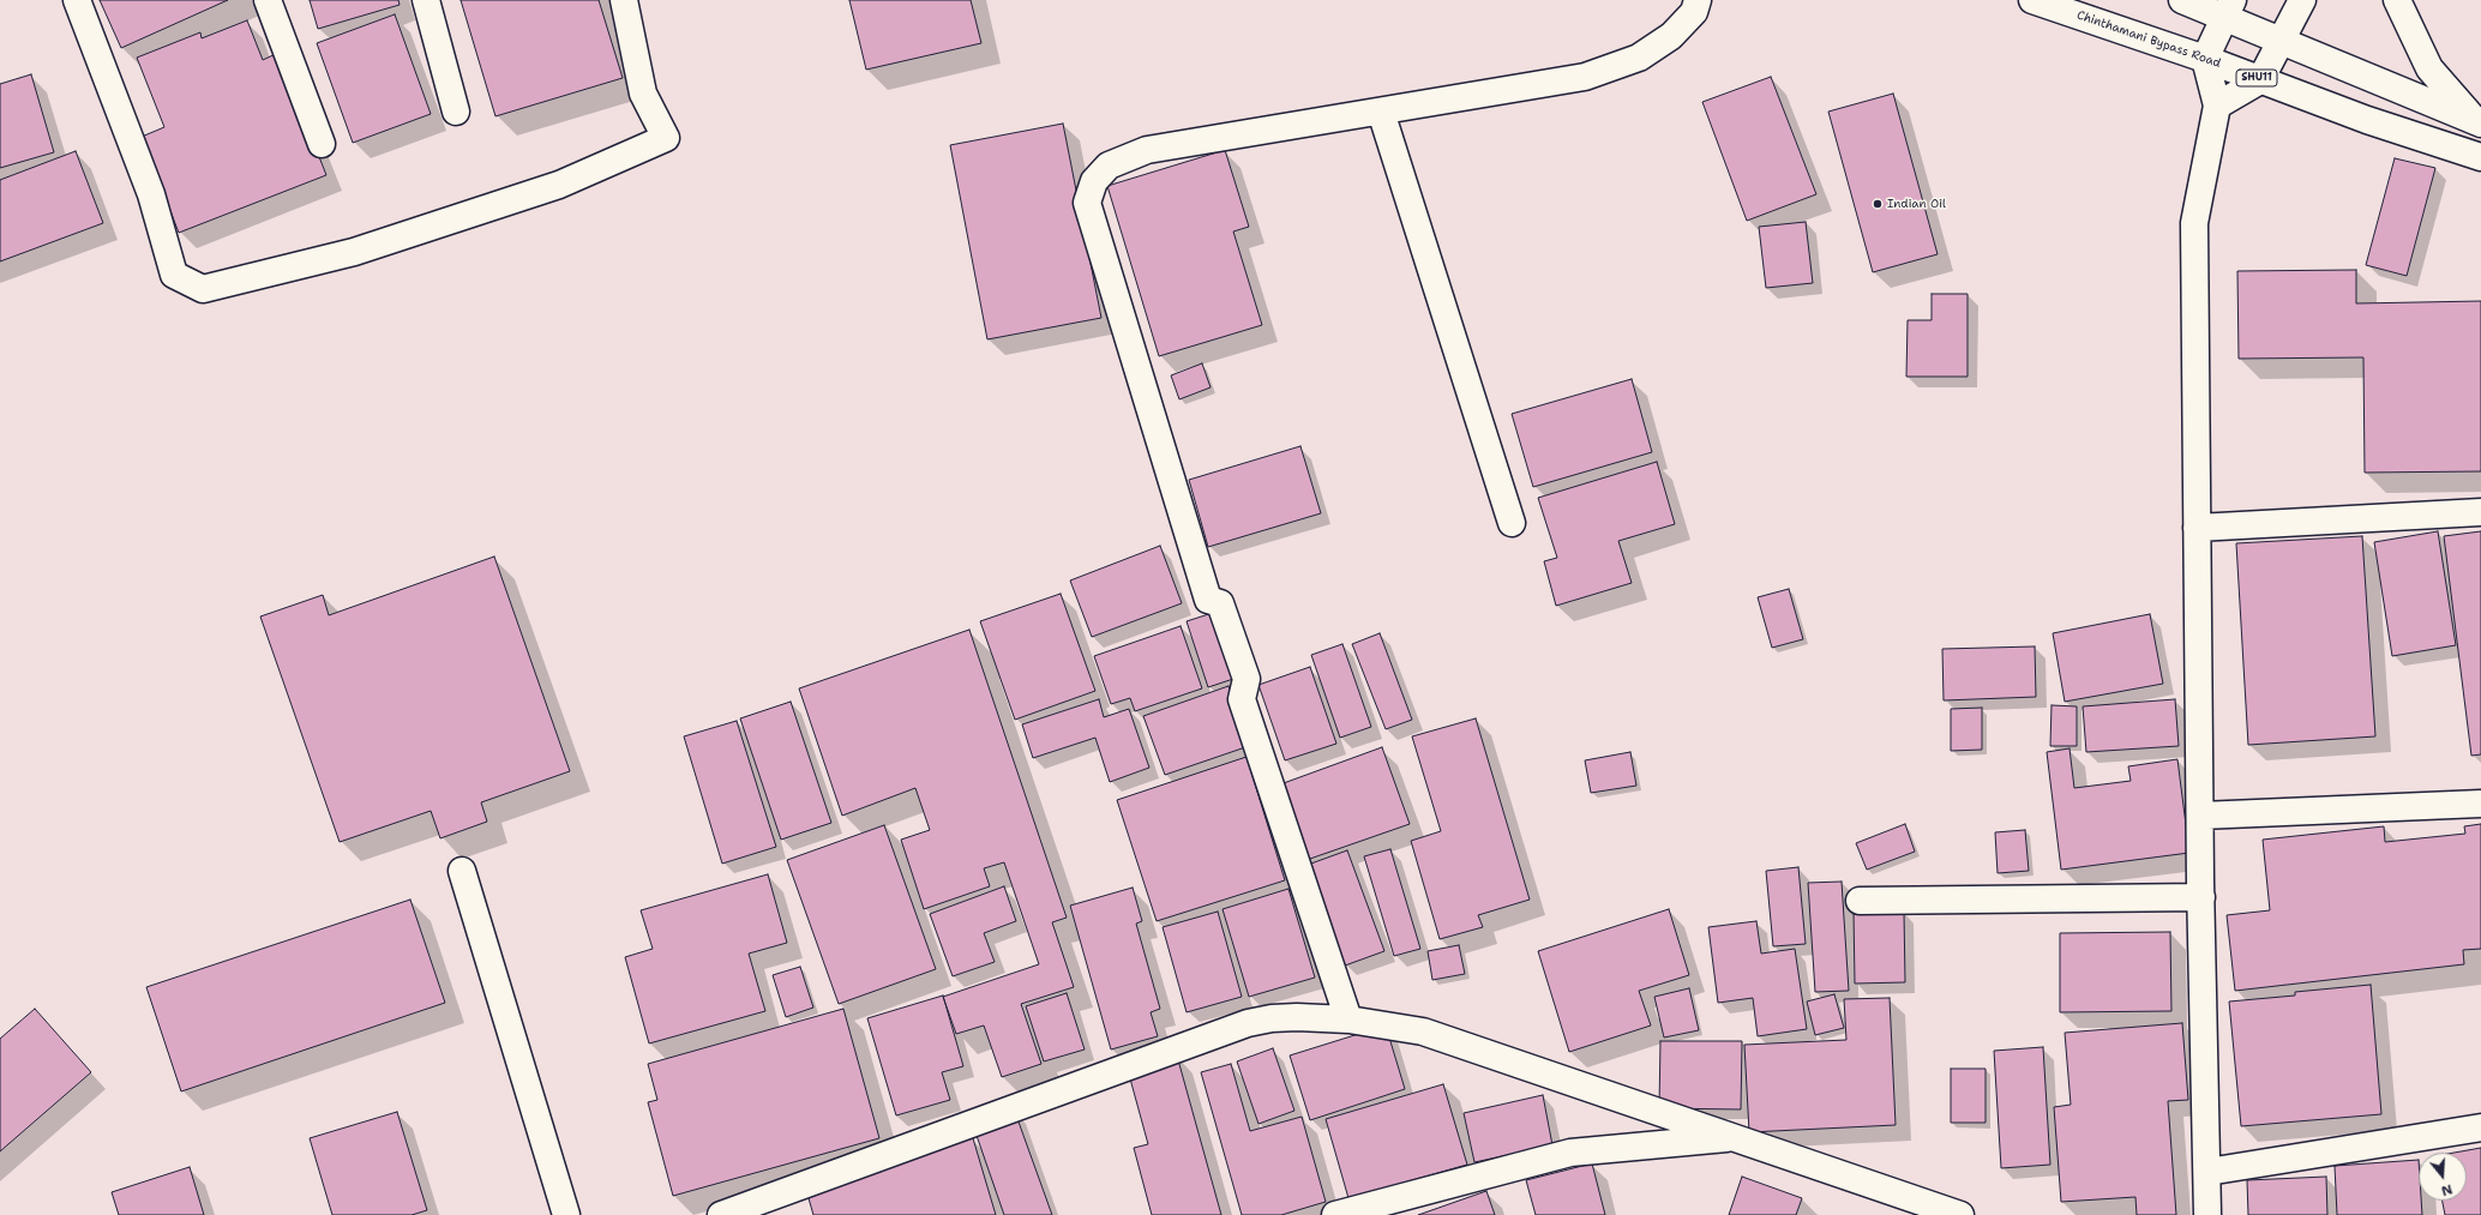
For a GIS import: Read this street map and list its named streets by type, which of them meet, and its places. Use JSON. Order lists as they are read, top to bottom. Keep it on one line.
{"streets":{"main road":["Chinthamani Bypass Road","SHU11"]},"places":["Indian Oil"],"north":"bottom"}
